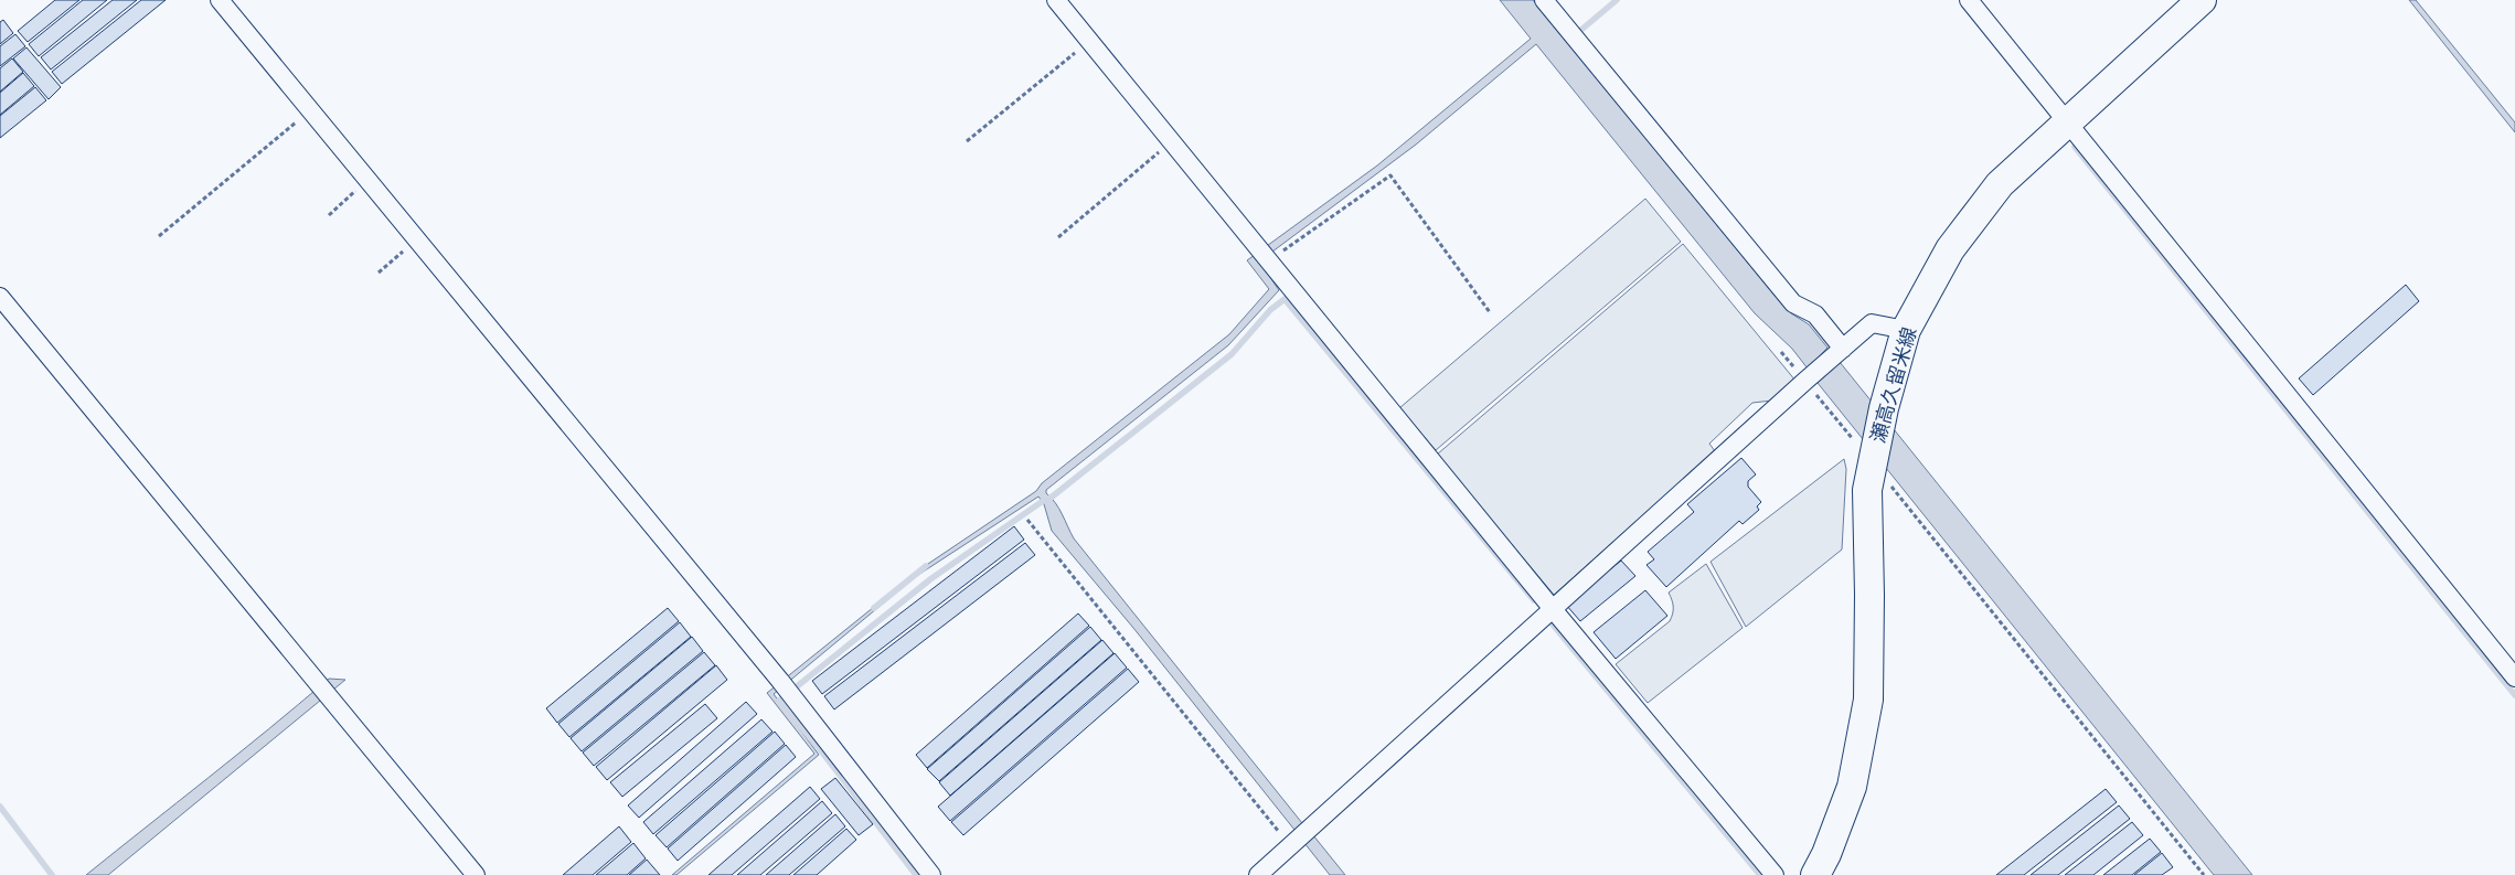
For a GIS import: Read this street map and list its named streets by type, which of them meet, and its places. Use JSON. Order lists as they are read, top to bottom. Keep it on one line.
{"streets":{"main road":["瀬高久留米線"]}}
